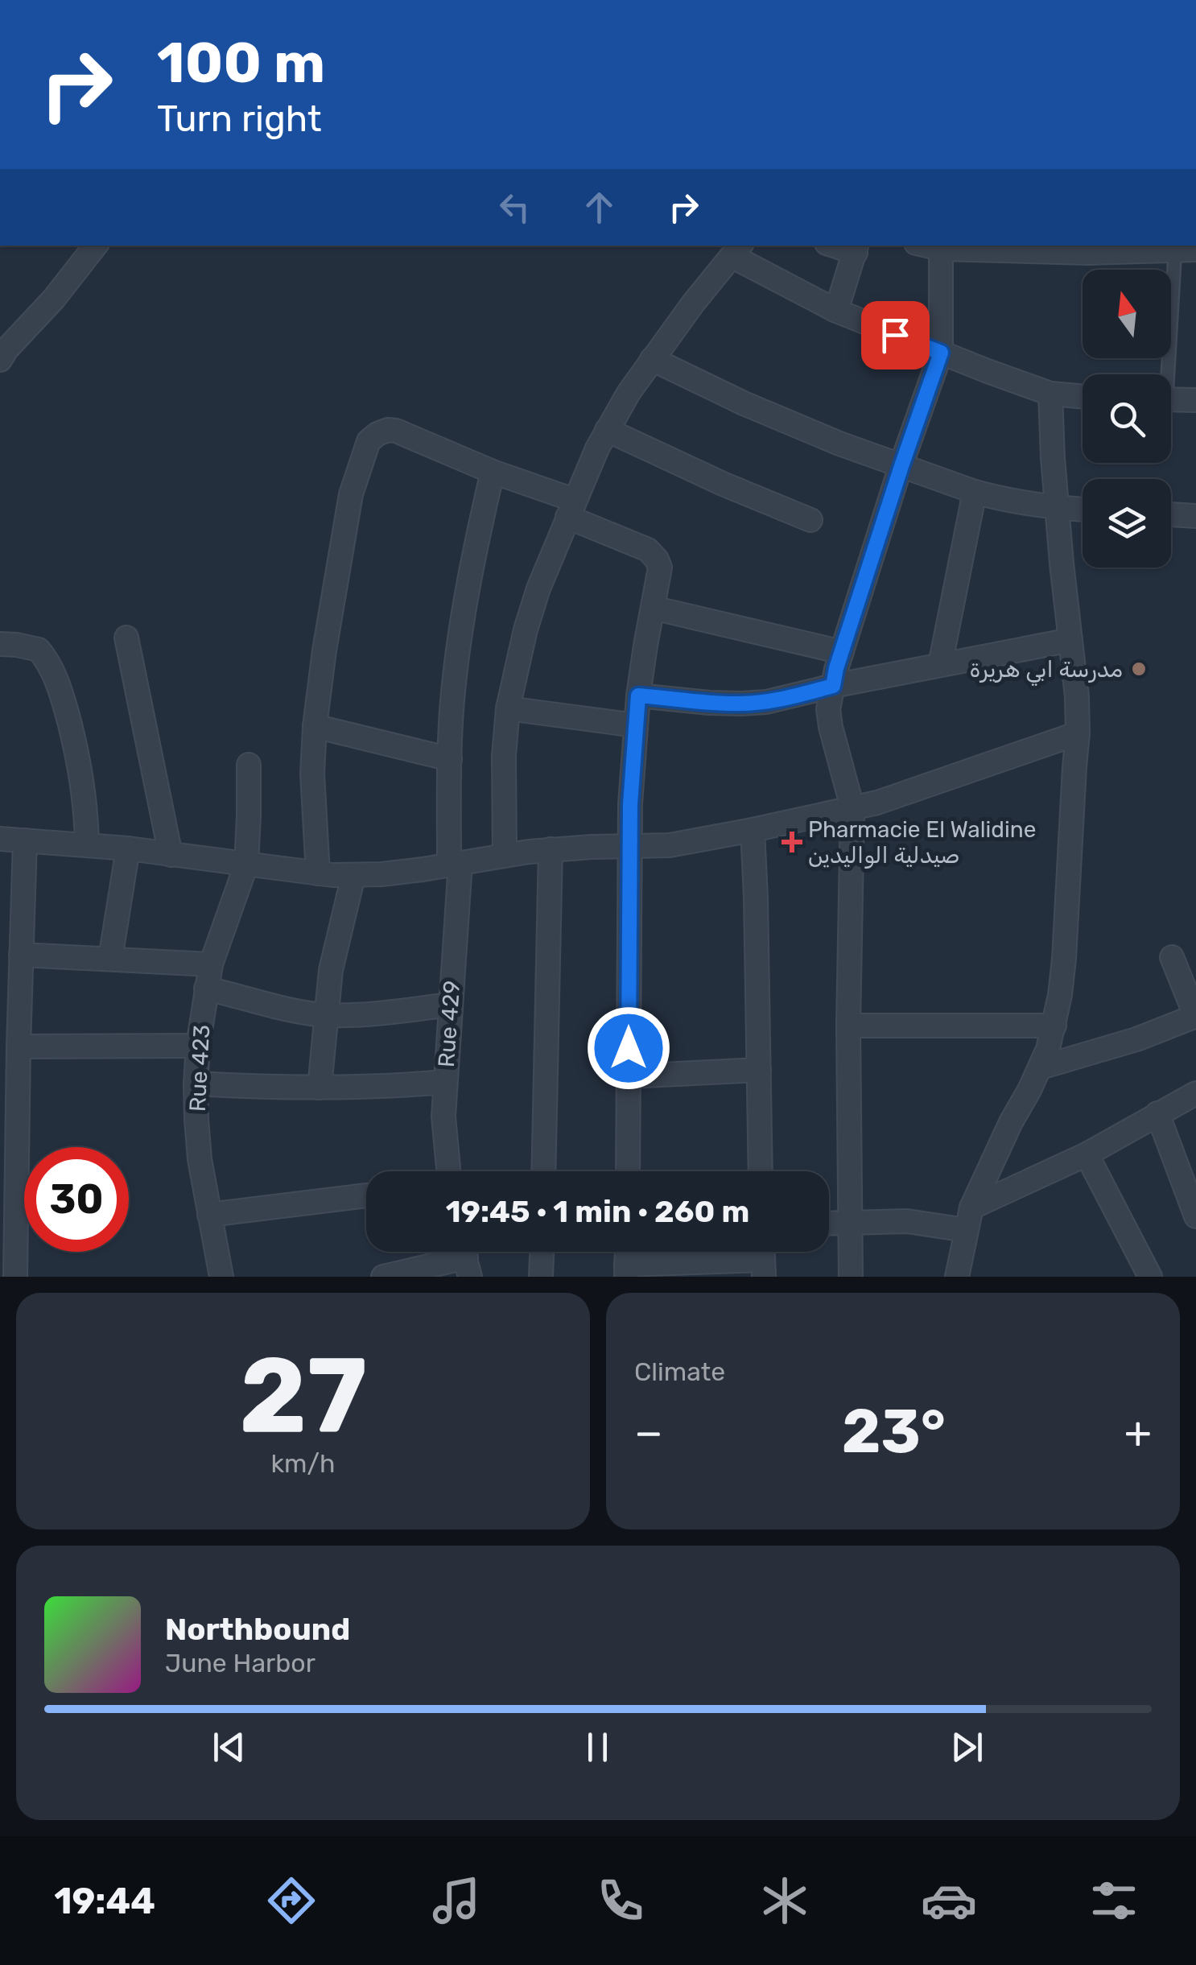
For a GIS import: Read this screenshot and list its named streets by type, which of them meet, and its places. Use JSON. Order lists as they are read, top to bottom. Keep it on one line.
{"streets":{"street":["Rue 429","Rue 423"]},"places":{"other":["مدرسة ابي هريرة"],"health":["Pharmacie El Walidine صيدلية الواليدين"]},"north":"top","page":{"turn":["100 m","Turn right"],"limit":"30","trip":"19:45 · 1 min · 260 m","tile":[["27","km/h"],"Climate"],"heat":["−","23°","+"],"song":["Northbound","June Harbor"],"tabs":"19:44"}}
